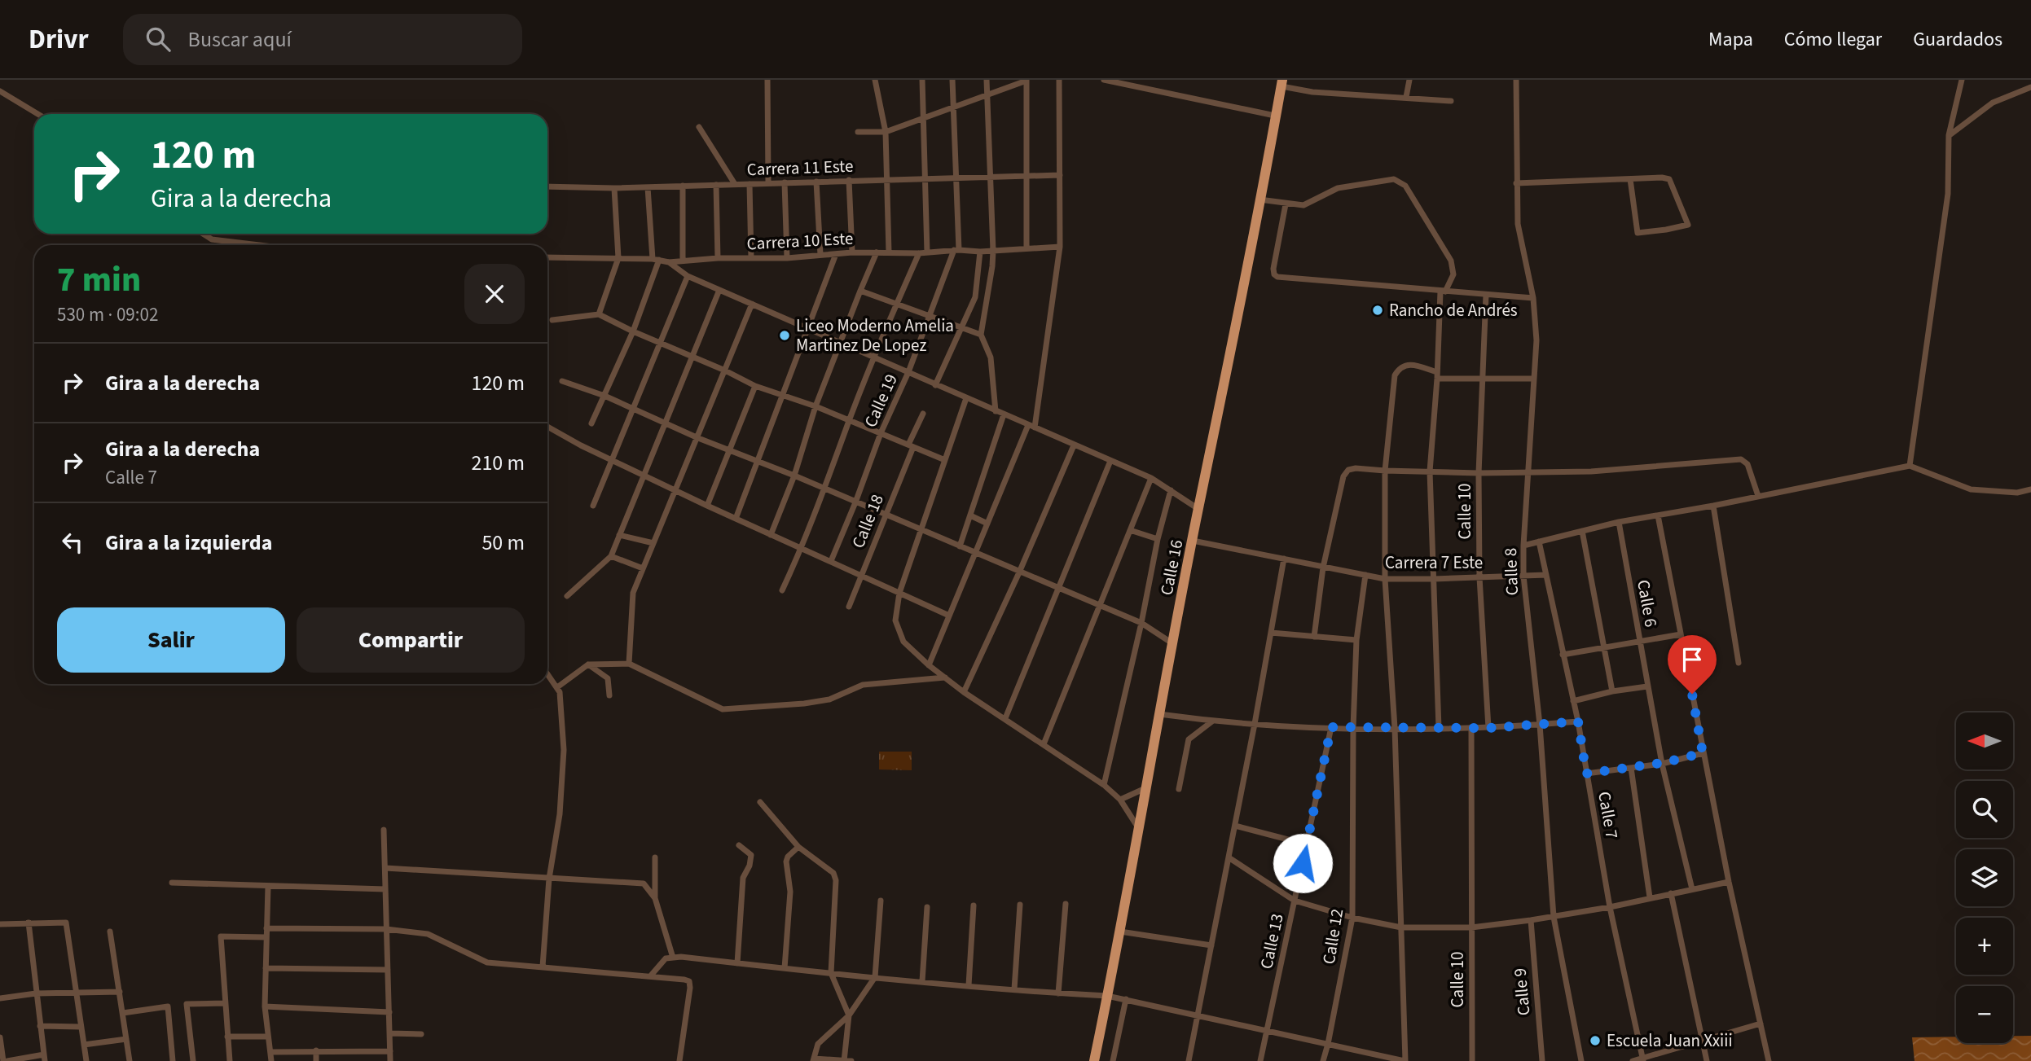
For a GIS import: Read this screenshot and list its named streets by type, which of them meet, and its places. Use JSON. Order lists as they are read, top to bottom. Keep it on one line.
{"streets":{"highway":["Calle 16"],"street":["Carrera 11 Este","Carrera 10 Este","Calle 19","Calle 10","Calle 18","Carrera 7 Este","Calle 8","Calle 6","Calle 7","Calle 12","Calle 13","Calle 9"]},"crossings":[["Carrera 11 Este","Calle 19"],["Carrera 10 Este","Calle 19"],["Calle 10","Carrera 7 Este"],["Carrera 7 Este","Calle 16"],["Carrera 7 Este","Calle 8"],["Carrera 7 Este","Calle 7"],["Carrera 7 Este","Calle 12"]],"places":["Rancho de Andrés","Liceo Moderno Amelia Martinez De Lopez","Escuela Juan Xxiii"],"north":"left","page":{"header":"Drivr","search":"Buscar aquí","nav":["Mapa","Cómo llegar","Guardados"],"turn":["120 m","Gira a la derecha"],"heading":["7 min","530 m · 09:02"],"list":[{"name":"Gira a la derecha","value":"120 m"},{"name":"Gira a la derecha","note":"Calle 7","value":"210 m"},{"name":"Gira a la izquierda","value":"50 m"}],"buttons":["Salir","Compartir"],"map_buttons":["+","−"]}}
